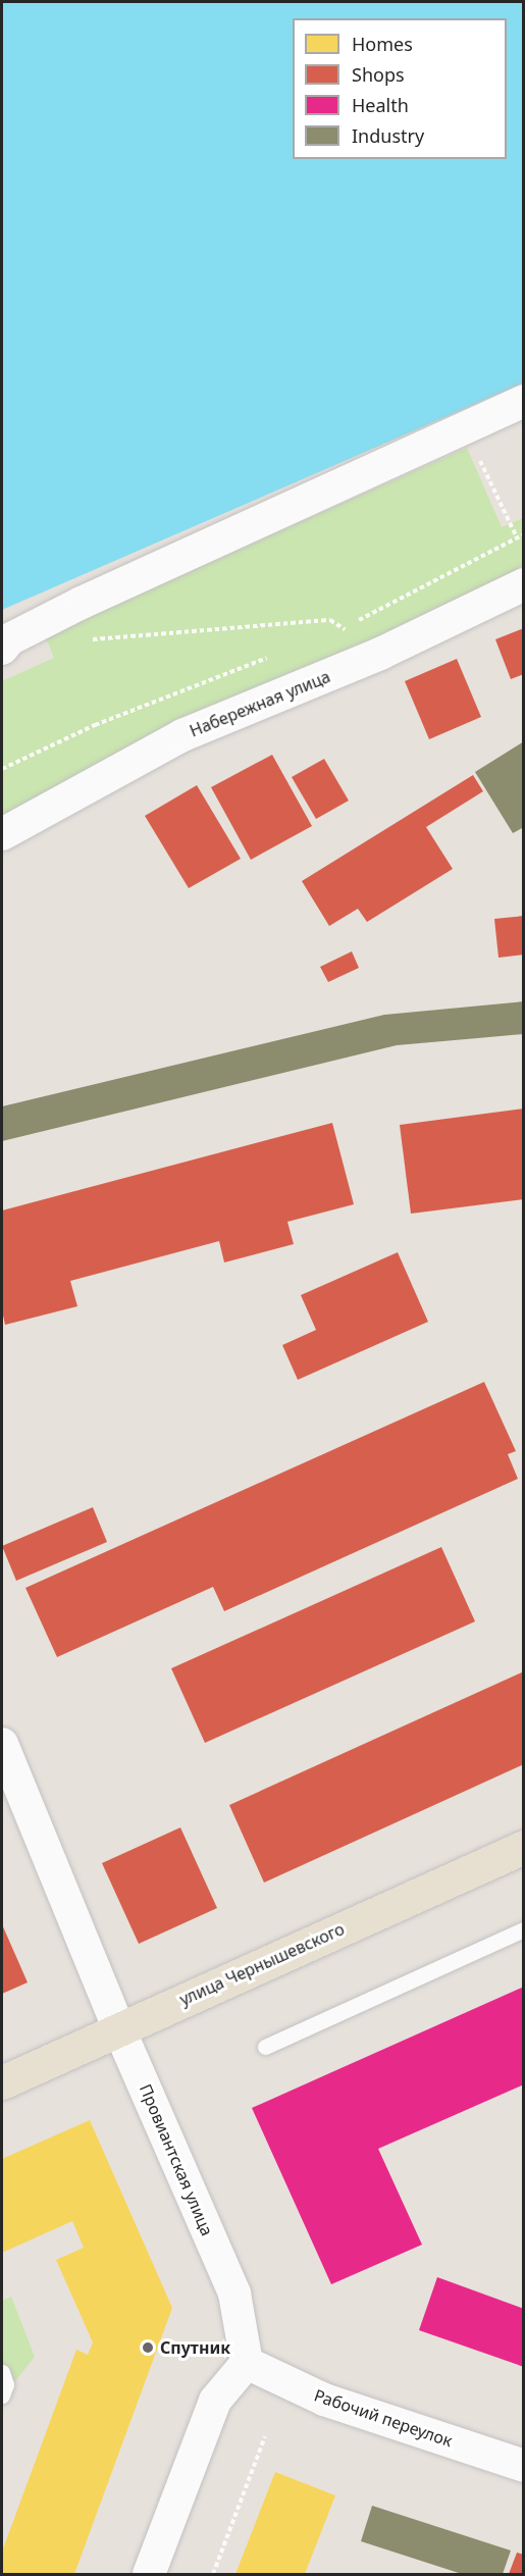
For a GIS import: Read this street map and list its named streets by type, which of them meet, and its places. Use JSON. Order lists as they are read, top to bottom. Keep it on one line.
{"streets":{"main road":["улица Чернышевского"],"street":["Набережная улица","Провиантская улица","Рабочий переулок"]},"crossings":[["улица Чернышевского","Провиантская улица"],["Провиантская улица","Рабочий переулок"]],"places":["Спутник"],"legend":["Homes","Shops","Health","Industry"]}
